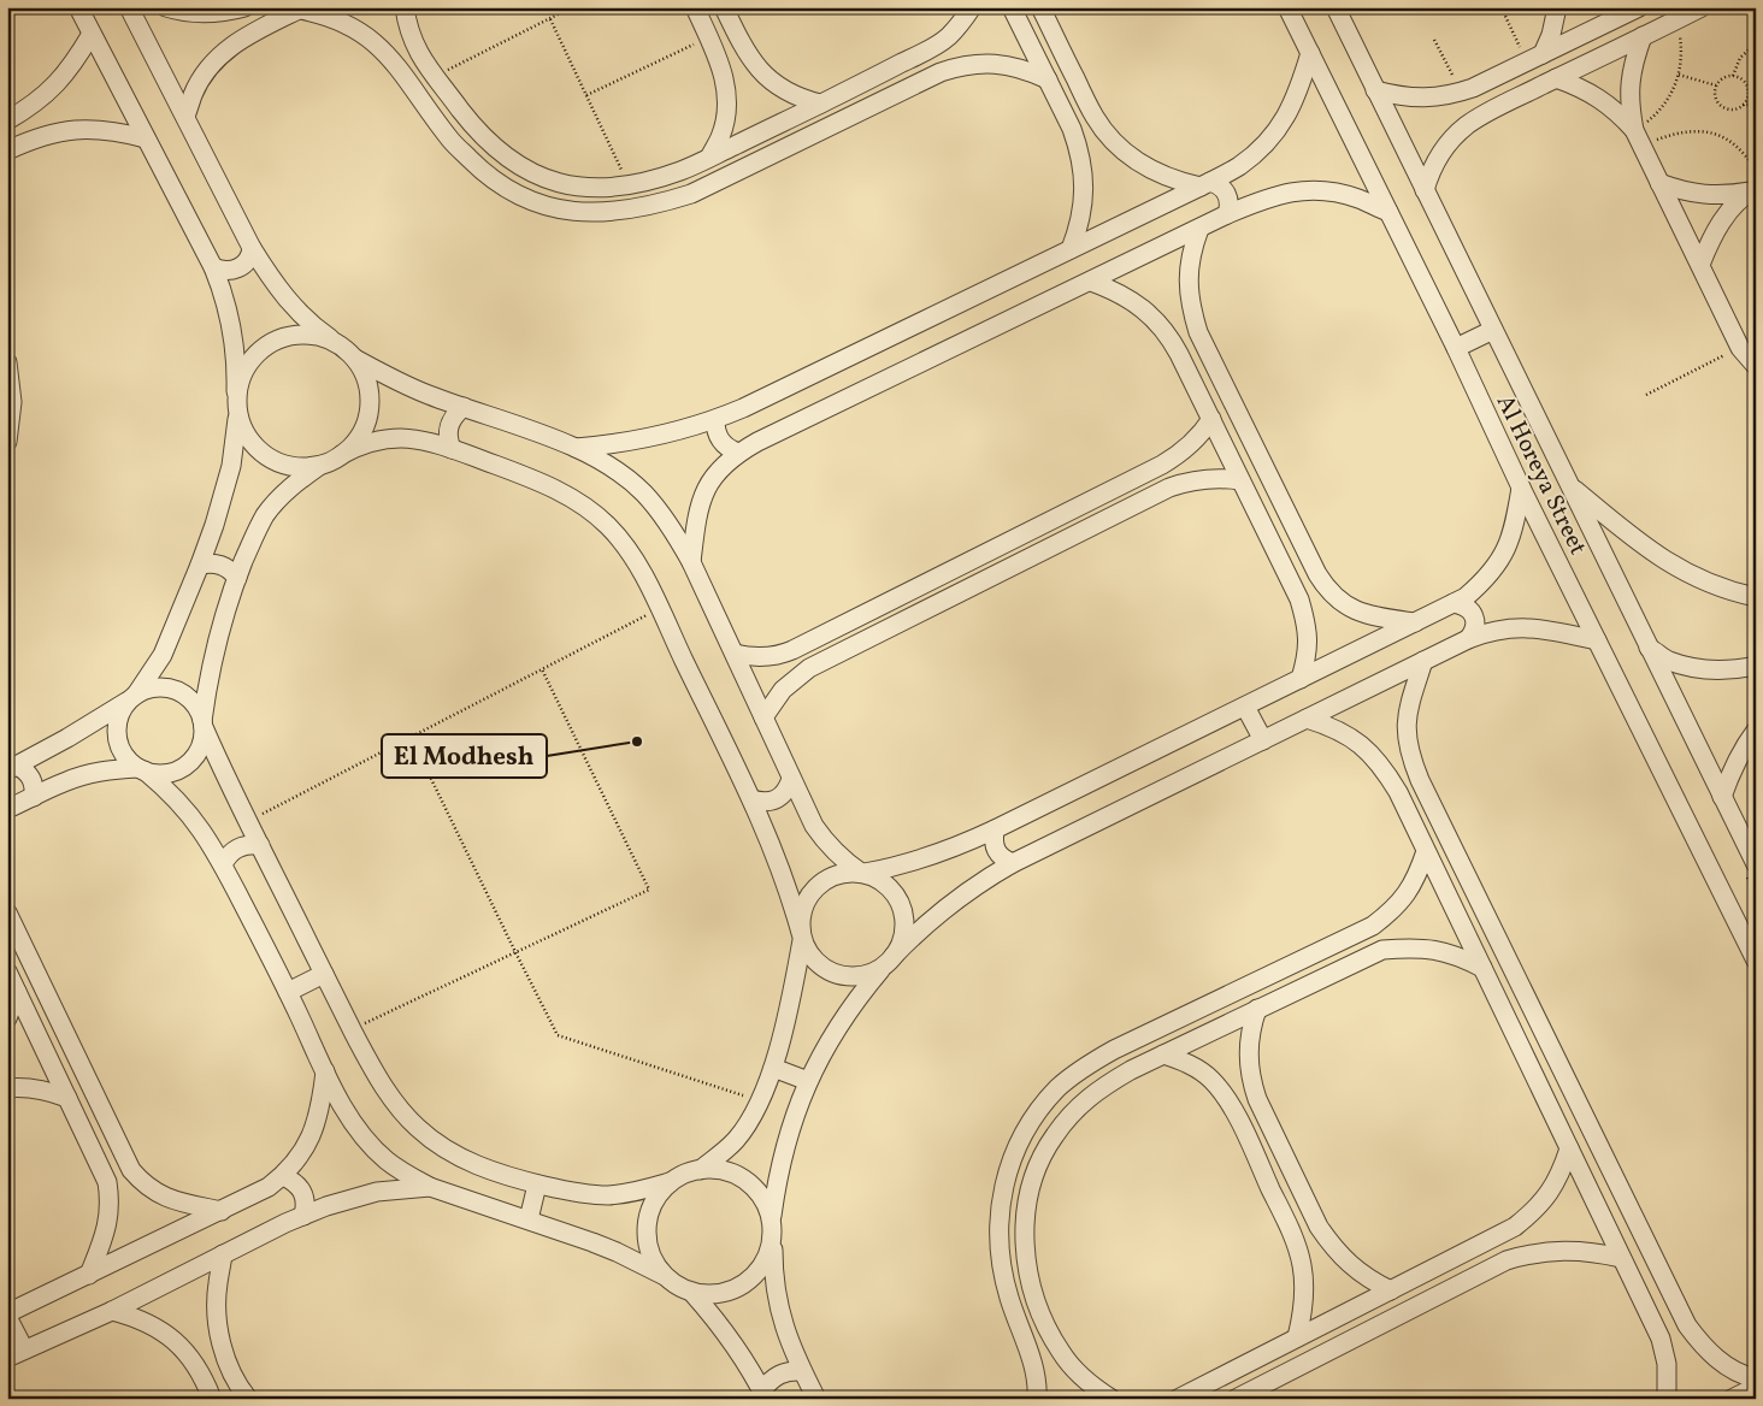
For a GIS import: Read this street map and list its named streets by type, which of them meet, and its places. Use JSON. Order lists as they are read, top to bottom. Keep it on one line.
{"streets":{"street":["Al Horeya Street"]},"places":["El Modhesh"]}
